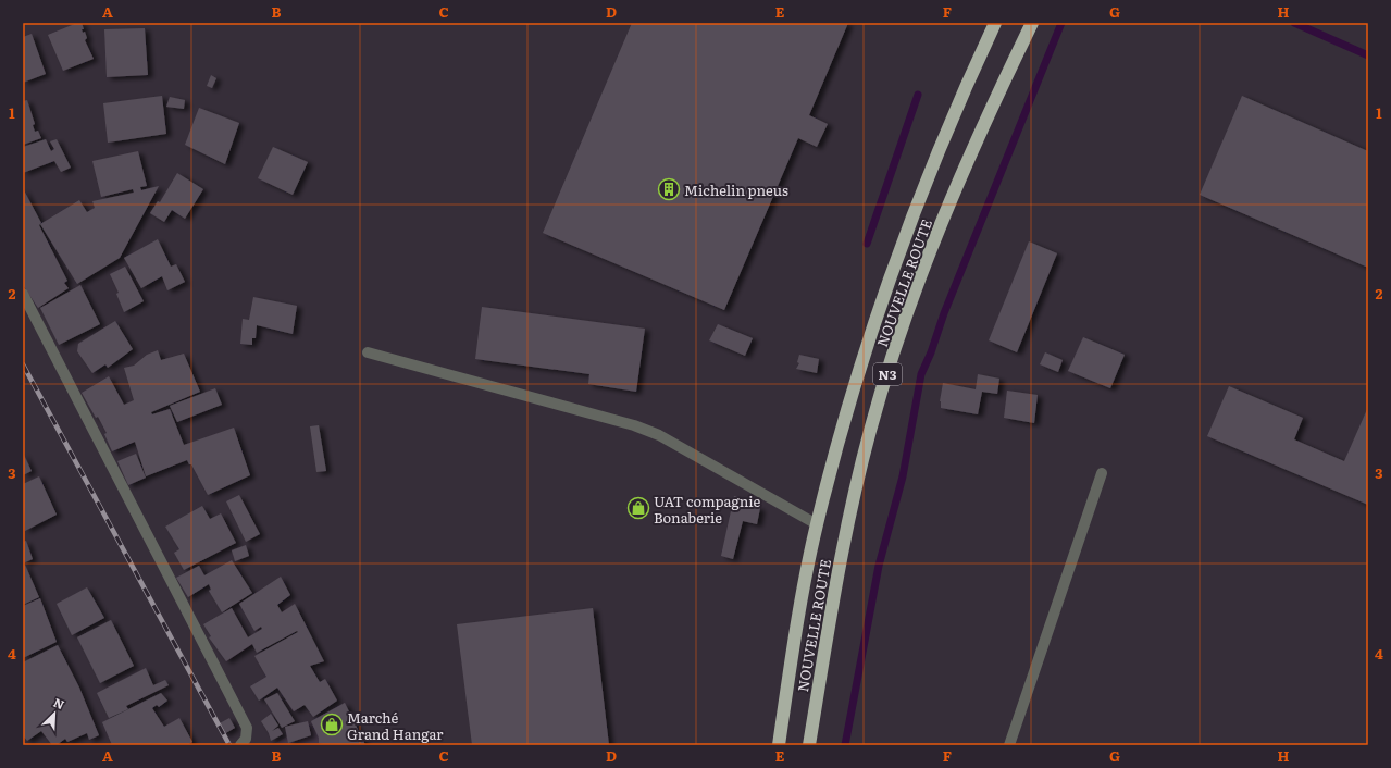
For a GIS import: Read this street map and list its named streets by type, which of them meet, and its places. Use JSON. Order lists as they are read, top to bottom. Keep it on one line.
{"streets":{"highway":["NOUVELLE ROUTE","N3"]},"places":{"building":["Michelin pneus"],"shop":["UAT compagnie Bonaberie","Marché Grand Hangar"]},"north":"top right","grid":{"columns":["A","B","C","D","E","F","G","H"],"rows":["1","2","3","4"]}}
